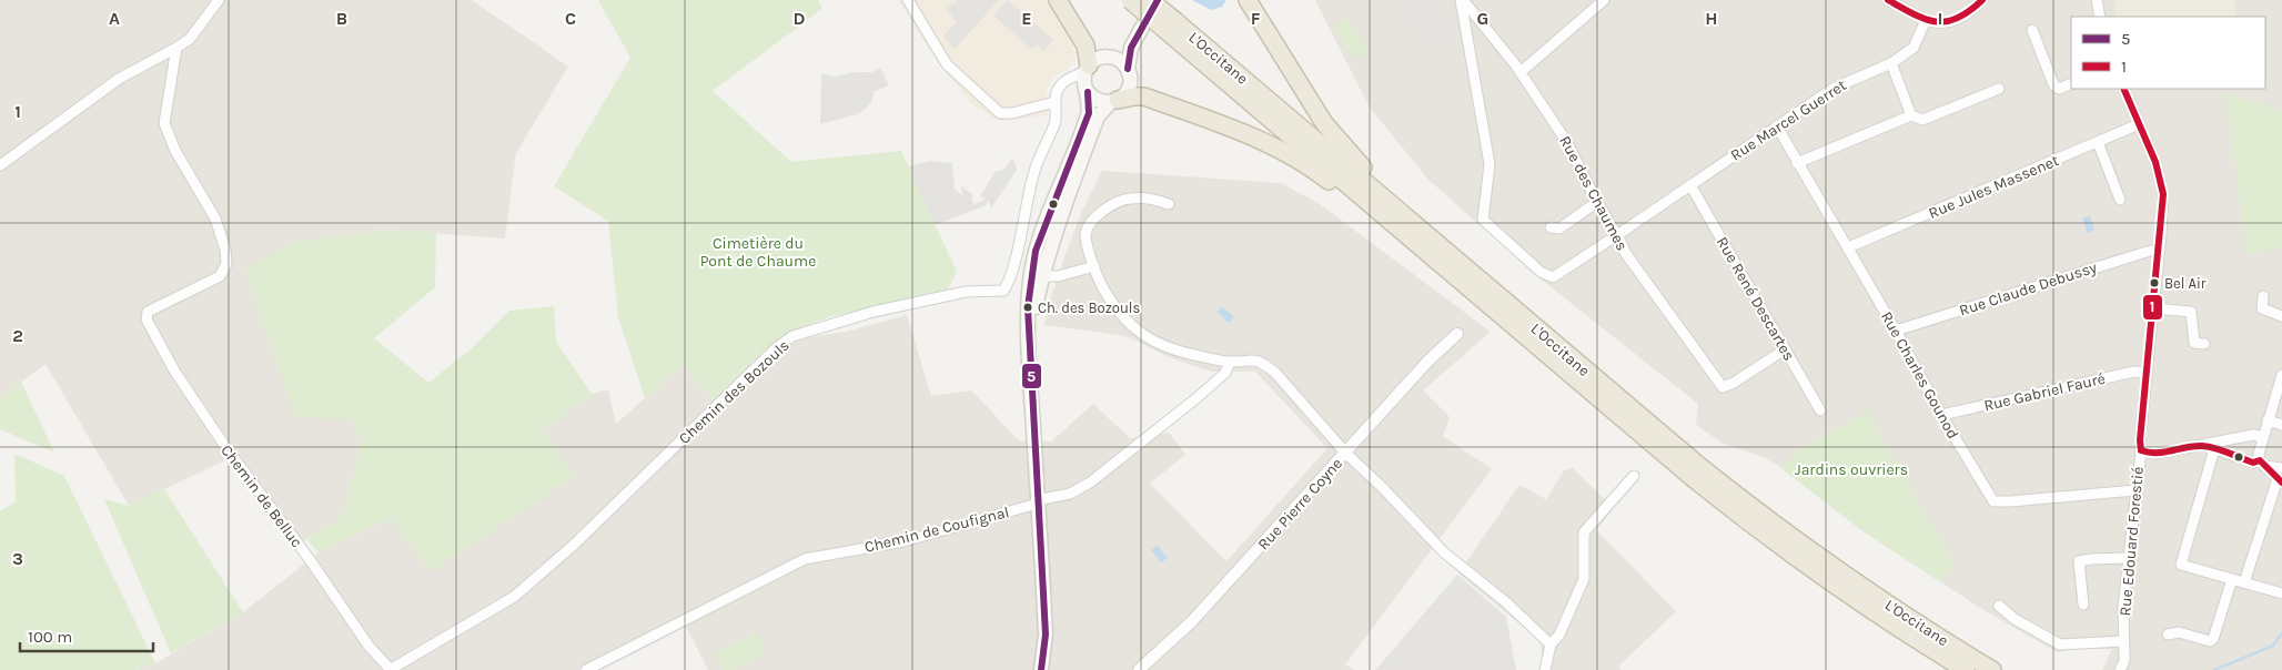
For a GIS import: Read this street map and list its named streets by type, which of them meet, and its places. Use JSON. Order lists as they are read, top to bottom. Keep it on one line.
{"streets":{"highway":["L'Occitane"],"street":["Rue Marcel Guerret","Rue Jules Massenet","Rue des Chaumes","Rue Claude Debussy","Rue René Descartes","Rue Charles Gounod","Chemin des Bozouls","Rue Gabriel Fauré","Chemin de Belluc","Rue Pierre Coyne","Chemin de Coufignal","Rue Edouard Forestié"]},"crossings":[["Rue Marcel Guerret","Rue des Chaumes"],["Rue Marcel Guerret","Rue René Descartes"],["Rue Marcel Guerret","Rue Charles Gounod"],["Rue Jules Massenet","Rue Charles Gounod"],["Rue Jules Massenet","Rue Edouard Forestié"],["Rue des Chaumes","Rue René Descartes"],["Rue Claude Debussy","Rue Charles Gounod"],["Rue Claude Debussy","Rue Edouard Forestié"],["Rue Charles Gounod","Rue Gabriel Fauré"],["Rue Charles Gounod","Rue Edouard Forestié"],["Chemin des Bozouls","Chemin de Belluc"],["Rue Gabriel Fauré","Rue Edouard Forestié"]],"parks":["Cimetière du Pont de Chaume","Jardins ouvriers"],"places":["Bel Air","Ch. des Bozouls"],"lines":["transit line 5","transit line 1"],"legend":["5","1"],"scale_bar":"100 m","grid":{"columns":["A","B","C","D","E","F","G","H","I"],"rows":["1","2","3"]}}
